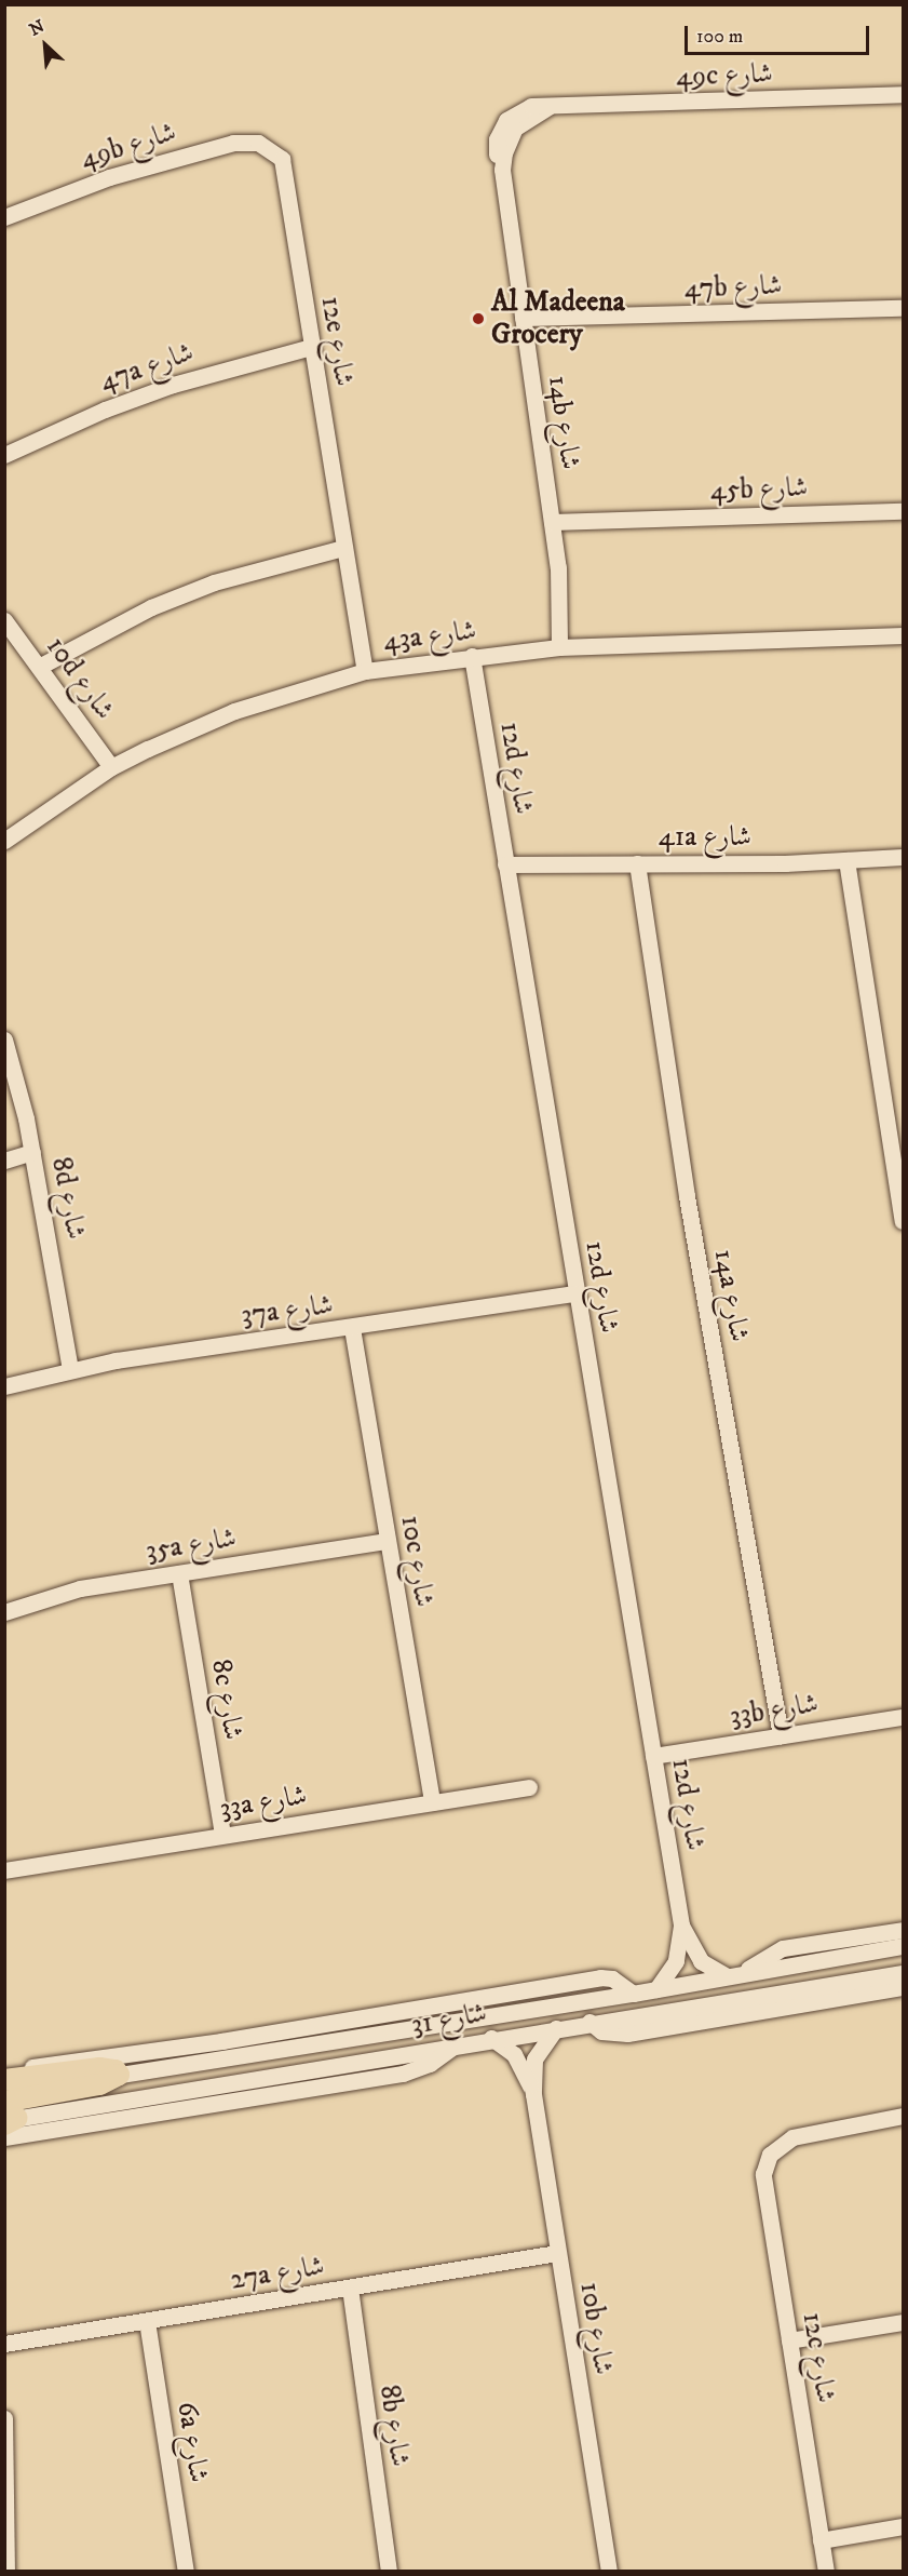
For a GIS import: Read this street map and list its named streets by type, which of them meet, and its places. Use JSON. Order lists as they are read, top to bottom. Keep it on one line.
{"streets":{"street":["49c شارع","49b شارع","47b شارع","12e شارع","47a شارع","14b شارع","45b شارع","43a شارع","10d شارع","12d شارع","41a شارع","8d شارع","14a شارع","37a شارع","35a شارع","10c شارع","8c شارع","33b شارع","33a شارع","شارع 31","27a شارع","10b شارع","12c شارع","8b شارع","6a شارع"]},"crossings":[["49c شارع","14b شارع"],["49b شارع","12e شارع"],["47b شارع","14b شارع"],["12e شارع","47a شارع"],["12e شارع","43a شارع"],["14b شارع","45b شارع"],["14b شارع","43a شارع"],["43a شارع","10d شارع"],["43a شارع","12d شارع"],["12d شارع","41a شارع"],["12d شارع","37a شارع"],["12d شارع","33b شارع"],["12d شارع","شارع 31"],["41a شارع","14a شارع"],["8d شارع","37a شارع"],["14a شارع","33b شارع"],["37a شارع","10c شارع"],["35a شارع","10c شارع"],["35a شارع","8c شارع"],["10c شارع","33a شارع"],["8c شارع","33a شارع"],["شارع 31","10b شارع"],["27a شارع","10b شارع"],["27a شارع","8b شارع"],["27a شارع","6a شارع"]],"places":["Al Madeena Grocery"],"scale_bar":"100 m","north":"top left"}
